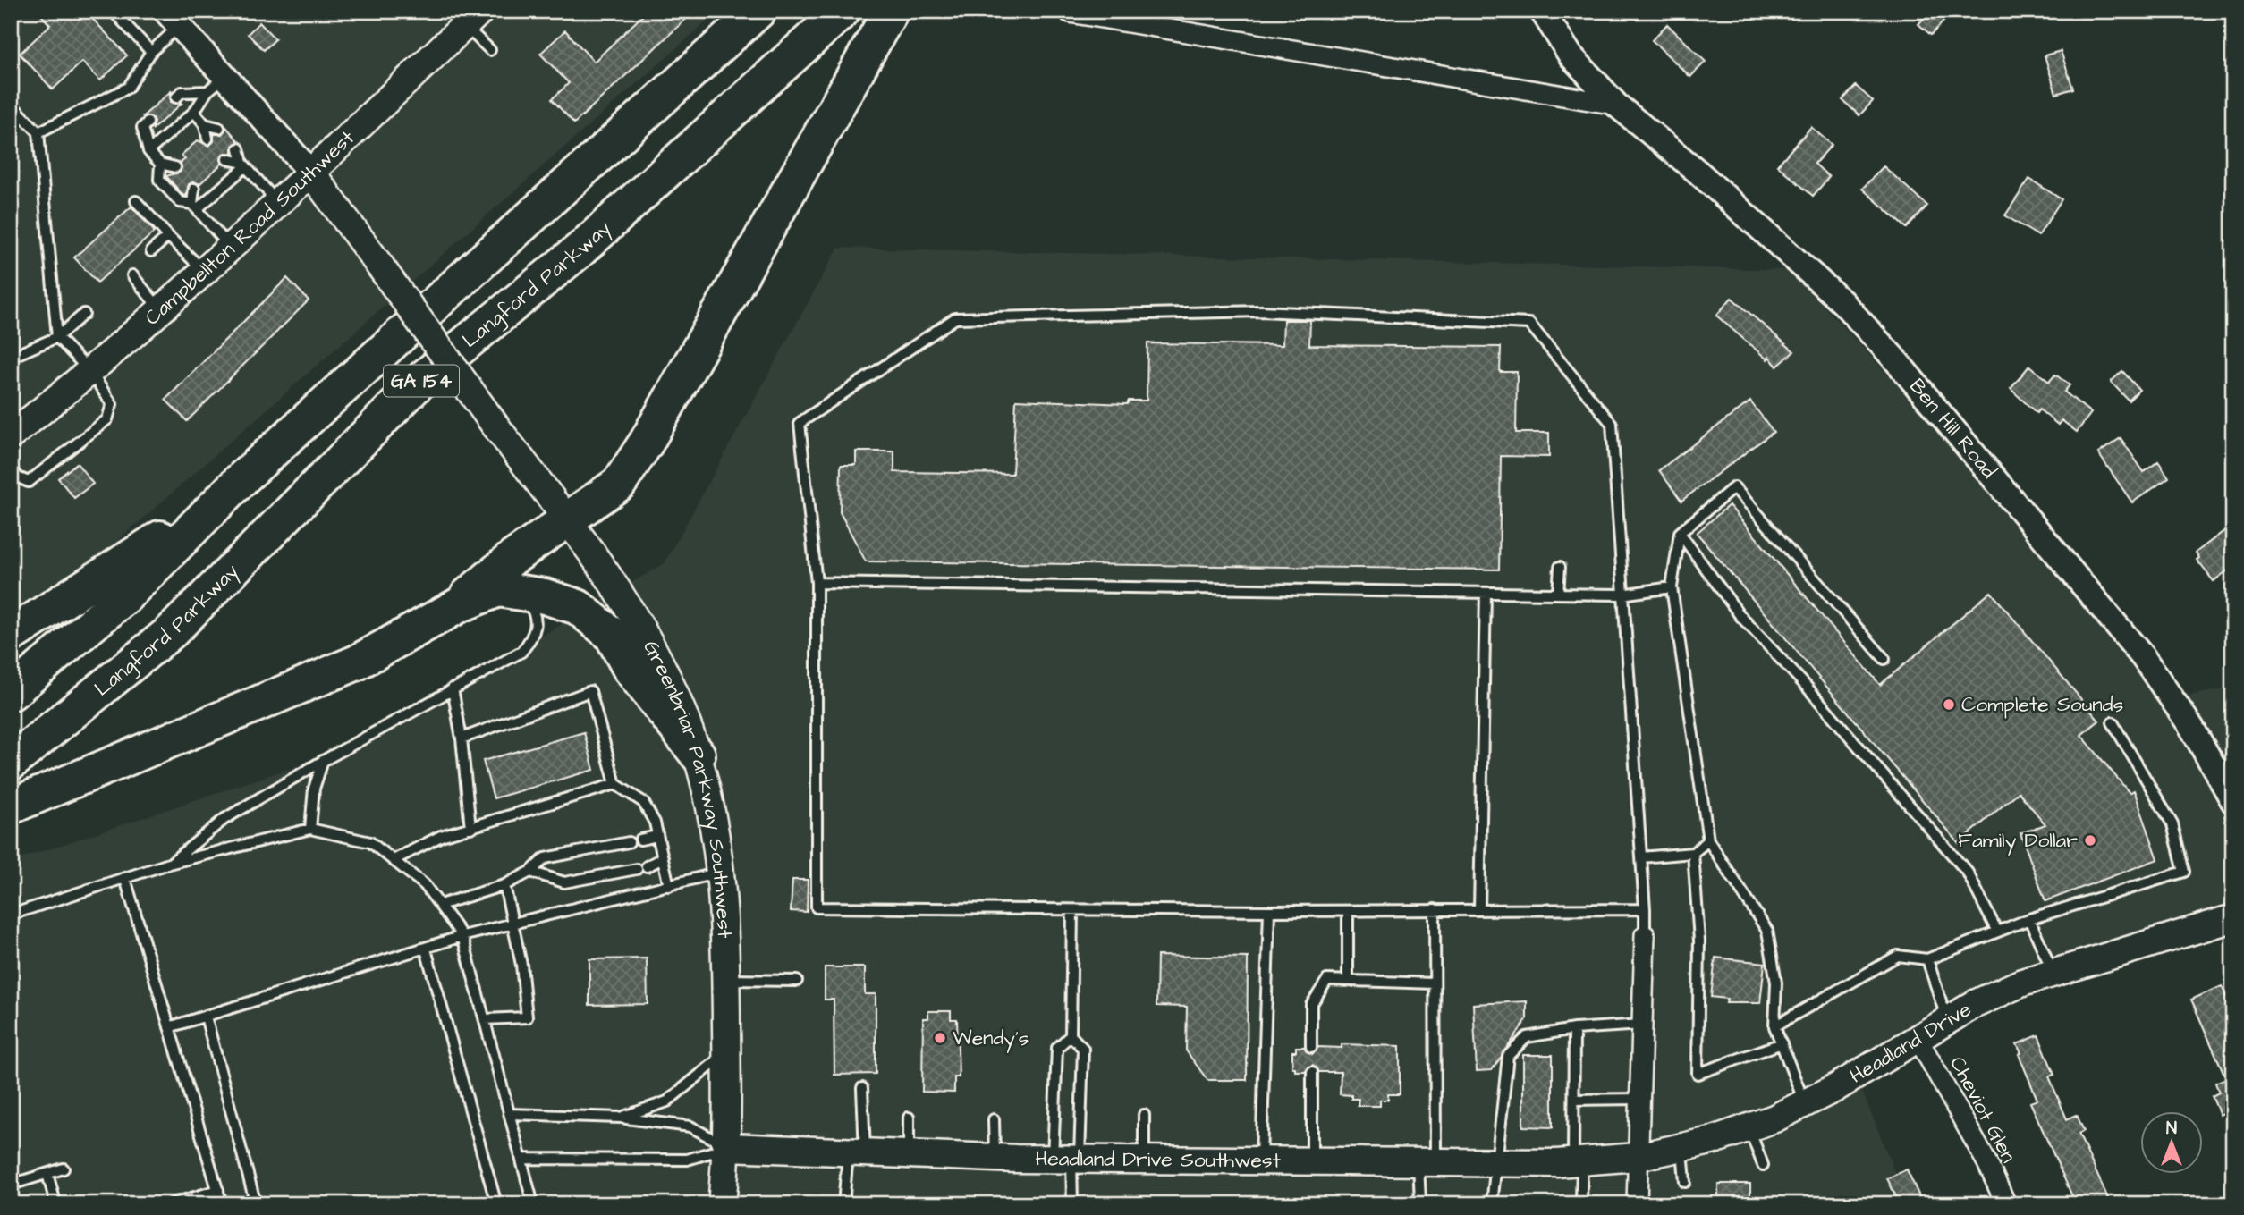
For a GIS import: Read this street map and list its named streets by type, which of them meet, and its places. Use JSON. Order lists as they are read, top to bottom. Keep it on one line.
{"streets":{"highway":["Langford Parkway","GA 154"],"main road":["Campbellton Road Southwest","Greenbriar Parkway Southwest","Headland Drive","Headland Drive Southwest"],"street":["Ben Hill Road","Cheviot Glen"]},"crossings":[["Campbellton Road Southwest","Greenbriar Parkway Southwest"],["Greenbriar Parkway Southwest","Headland Drive Southwest"],["Headland Drive","Cheviot Glen"],["Headland Drive","Headland Drive Southwest"]],"places":["Complete Sounds","Family Dollar","Wendy's"],"north":"top"}
